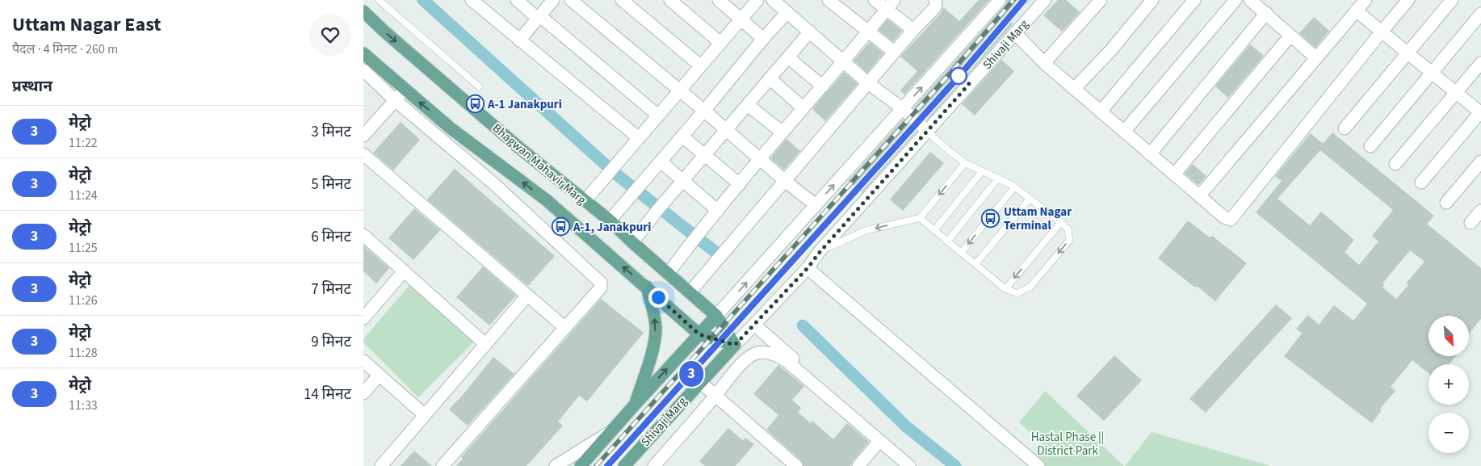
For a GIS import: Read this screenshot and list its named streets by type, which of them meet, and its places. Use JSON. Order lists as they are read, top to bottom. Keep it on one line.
{"streets":{"main road":["Shivaji Marg","Bhagwan Mahavir Marg"]},"crossings":[["Shivaji Marg","Bhagwan Mahavir Marg"]],"parks":["Hastal Phase || District Park"],"places":{"bus stop":["A-1 Janakpuri","Uttam Nagar Terminal","A-1, Janakpuri"]},"lines":["metro line 3"],"north":"bottom right","page":{"heading":[["Uttam Nagar East","पैदल · 4 मिनट · 260 m"],"प्रस्थान"],"on_map":"3","list":[{"mark":"3","name":"मेट्रो","note":"11:22","value":"3 मिनट"},{"mark":"3","name":"मेट्रो","note":"11:24","value":"5 मिनट"},{"mark":"3","name":"मेट्रो","note":"11:25","value":"6 मिनट"},{"mark":"3","name":"मेट्रो","note":"11:26","value":"7 मिनट"},{"mark":"3","name":"मेट्रो","note":"11:28","value":"9 मिनट"},{"mark":"3","name":"मेट्रो","note":"11:33","value":"14 मिनट"}],"map_buttons":["+","−"]}}
